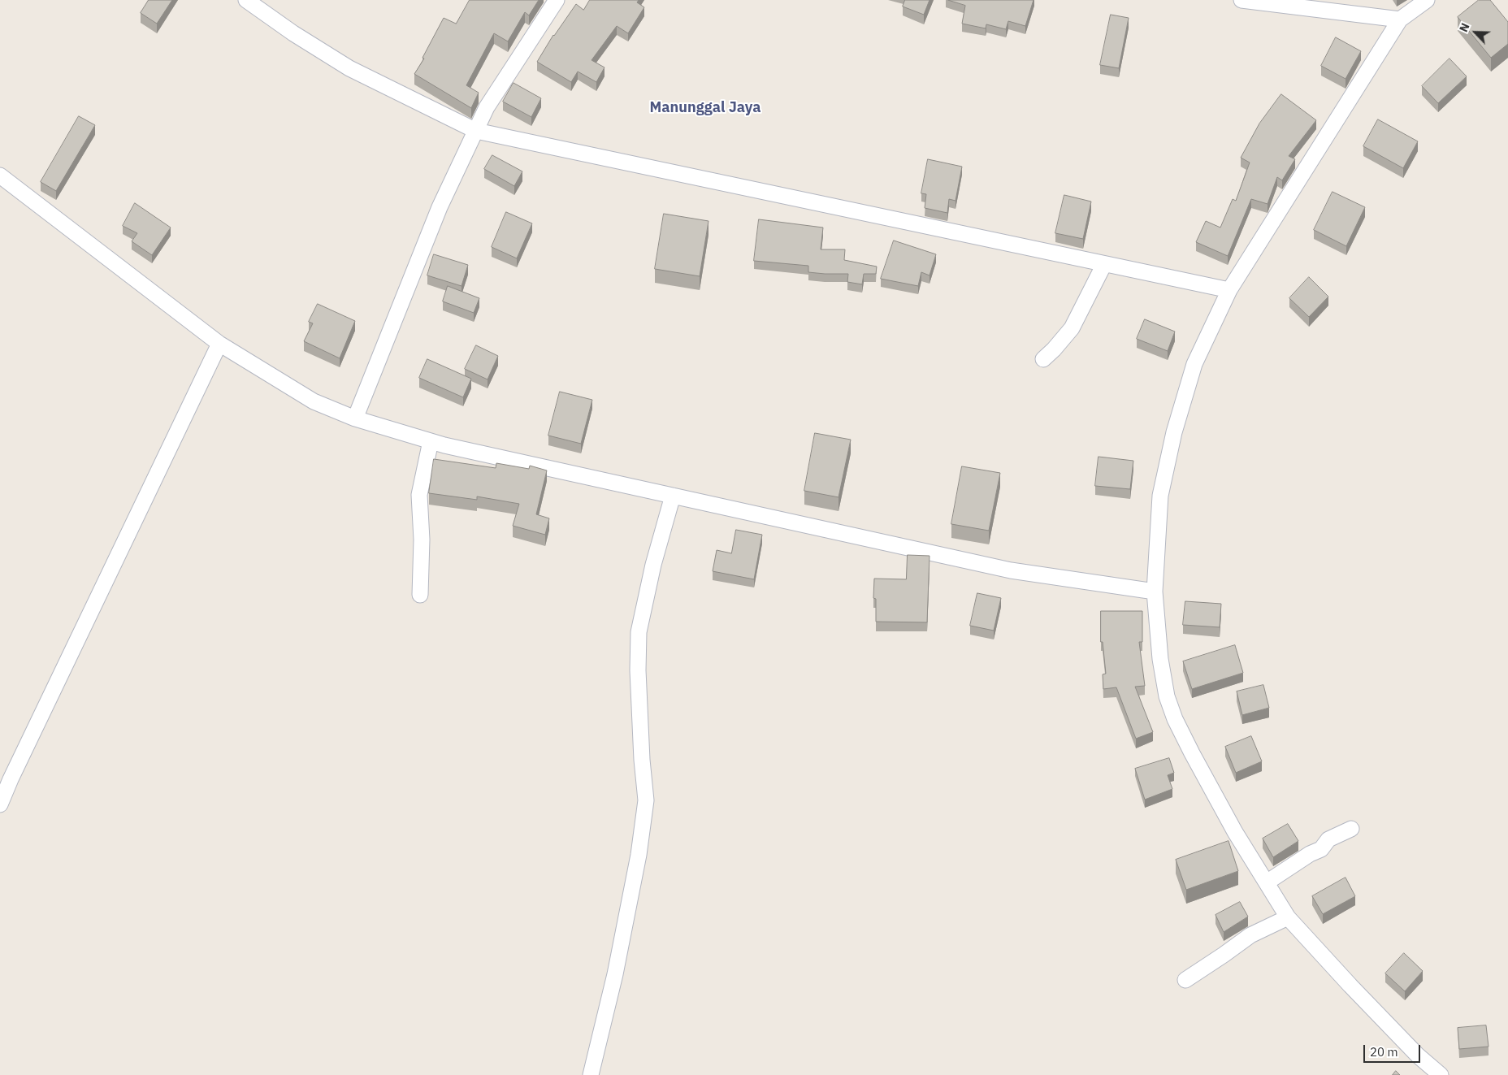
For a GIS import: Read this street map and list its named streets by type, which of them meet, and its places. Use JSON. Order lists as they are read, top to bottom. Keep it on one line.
{"districts":["Manunggal Jaya"],"scale_bar":"20 m","north":"top left"}
